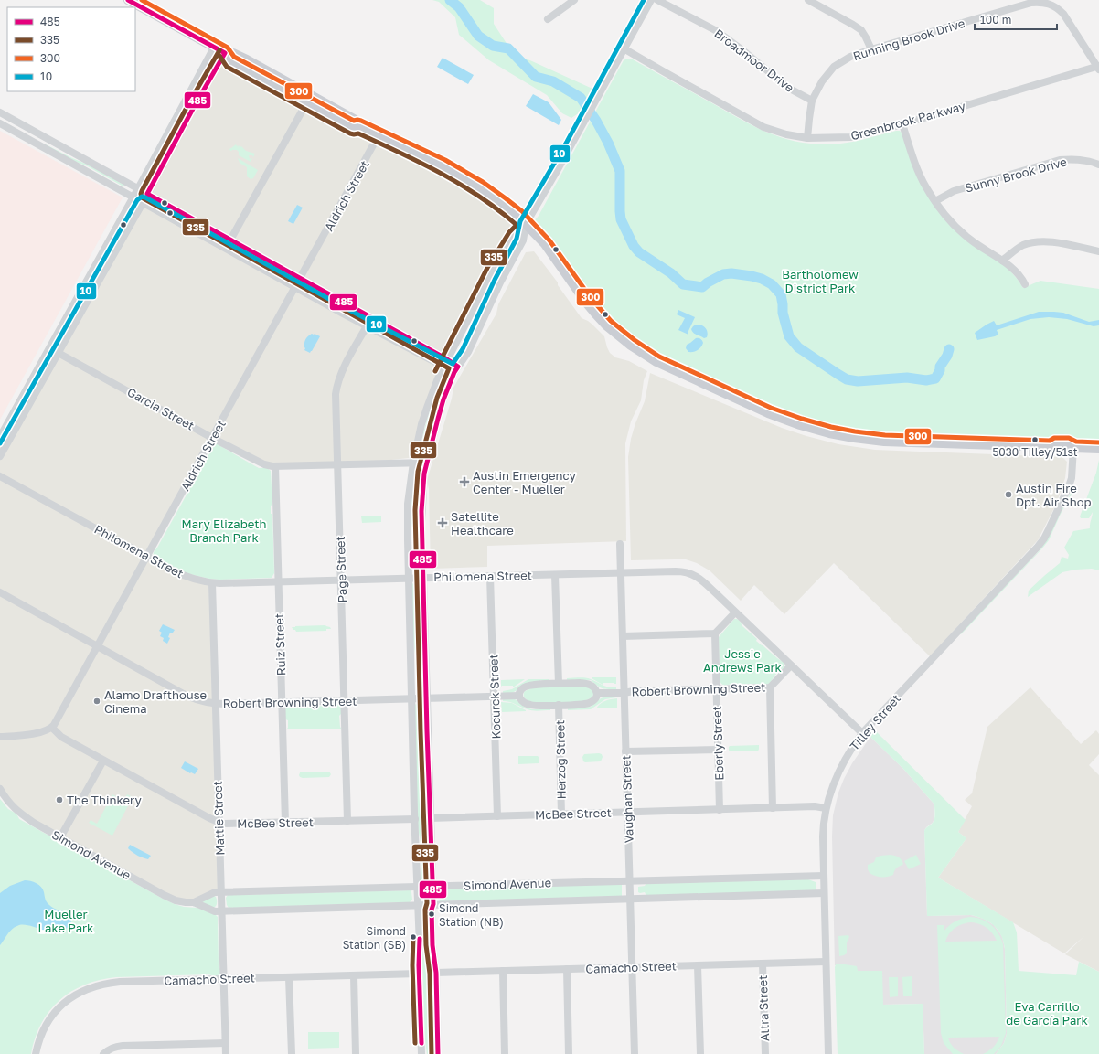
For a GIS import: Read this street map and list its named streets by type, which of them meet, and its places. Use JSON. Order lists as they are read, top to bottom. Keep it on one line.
{"streets":{"street":["Running Brook Drive","Broadmoor Drive","Greenbrook Parkway","Sunny Brook Drive","Aldrich Street","Garcia Street","Philomena Street","Page Street","Ruiz Street","Robert Browning Street","Kocurek Street","Tilley Street","Eberly Street","Herzog Street","Vaughan Street","McBee Street","Mattie Street","Simond Avenue","Camacho Street","Attra Street"]},"crossings":[["Running Brook Drive","Broadmoor Drive"],["Running Brook Drive","Greenbrook Parkway"],["Aldrich Street","Garcia Street"],["Aldrich Street","Philomena Street"],["Aldrich Street","Robert Browning Street"],["Aldrich Street","McBee Street"],["Garcia Street","Page Street"],["Garcia Street","Ruiz Street"],["Philomena Street","Page Street"],["Philomena Street","Ruiz Street"],["Philomena Street","Robert Browning Street"],["Philomena Street","Kocurek Street"],["Philomena Street","Tilley Street"],["Philomena Street","Vaughan Street"],["Philomena Street","Mattie Street"],["Page Street","Robert Browning Street"],["Page Street","McBee Street"],["Ruiz Street","Robert Browning Street"],["Ruiz Street","McBee Street"],["Robert Browning Street","Kocurek Street"],["Robert Browning Street","Eberly Street"],["Robert Browning Street","Vaughan Street"],["Robert Browning Street","Mattie Street"],["Kocurek Street","McBee Street"],["Tilley Street","McBee Street"],["Tilley Street","Simond Avenue"],["Tilley Street","Camacho Street"],["Eberly Street","McBee Street"],["Herzog Street","McBee Street"],["Vaughan Street","McBee Street"],["Vaughan Street","Simond Avenue"],["Vaughan Street","Camacho Street"],["McBee Street","Mattie Street"],["Mattie Street","Simond Avenue"],["Mattie Street","Camacho Street"],["Camacho Street","Attra Street"]],"parks":["Bartholomew District Park","Mary Elizabeth Branch Park","Jessie Andrews Park","Mueller Lake Park","Eva Carrillo de García Park"],"places":{"other":["5030 Tilley/51st","Austin Fire Dpt. Air Shop","Alamo Drafthouse Cinema","The Thinkery","Simond Station (NB)","Simond Station (SB)"],"health":["Austin Emergency Center - Mueller","Satellite Healthcare"]},"lines":["transit line 485","transit line 300","transit line 10","transit line 335"],"legend":["485","335","300","10"],"scale_bar":"100 m"}
